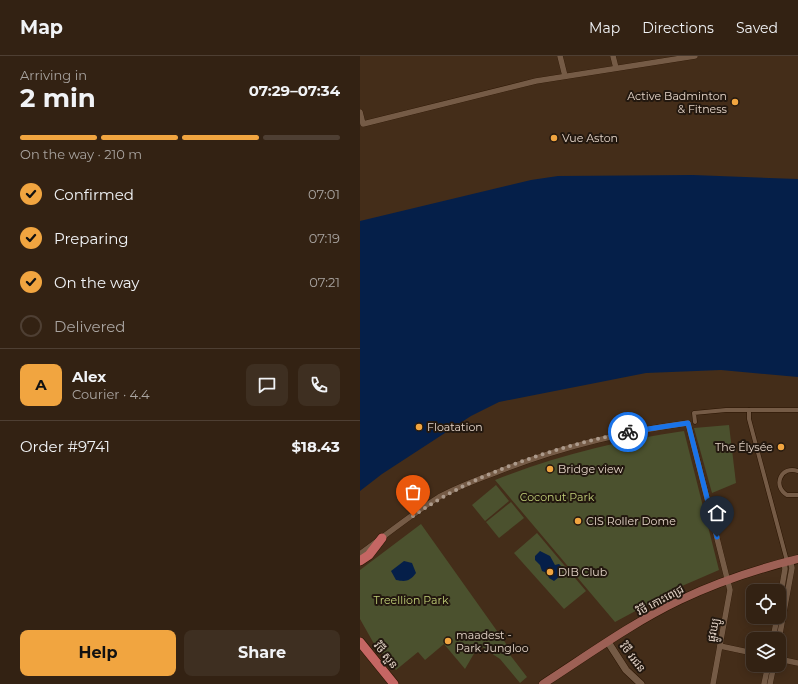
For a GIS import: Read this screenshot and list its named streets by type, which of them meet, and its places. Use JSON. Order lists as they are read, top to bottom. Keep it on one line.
{"streets":{"main road":["វិថី កោះពេជ្រ","វិថី សួន"],"street":["ផ្លូវឃ្យូ","វិថី វរជន"]},"crossings":[["វិថី កោះពេជ្រ","ផ្លូវឃ្យូ"],["វិថី កោះពេជ្រ","វិថី វរជន"]],"parks":["Coconut Park","Treellion Park"],"places":["Active Badminton & Fitness","Vue Aston","Floatation","The Élysée","Bridge view","CIS Roller Dome","DIB Club","maadest - Park Jungloo"],"page":{"header":"Map","nav":["Map","Directions","Saved"],"heading":["2 min","Arriving in","07:29–07:34"],"panel":["Alex","Courier · 4.4","Order #9741","$18.43"],"bar":"On the way · 210 m","list":[["Confirmed","07:01"],["Preparing","07:19"],["On the way","07:21"],"Delivered"],"round":"A","buttons":["Help","Share"]}}
